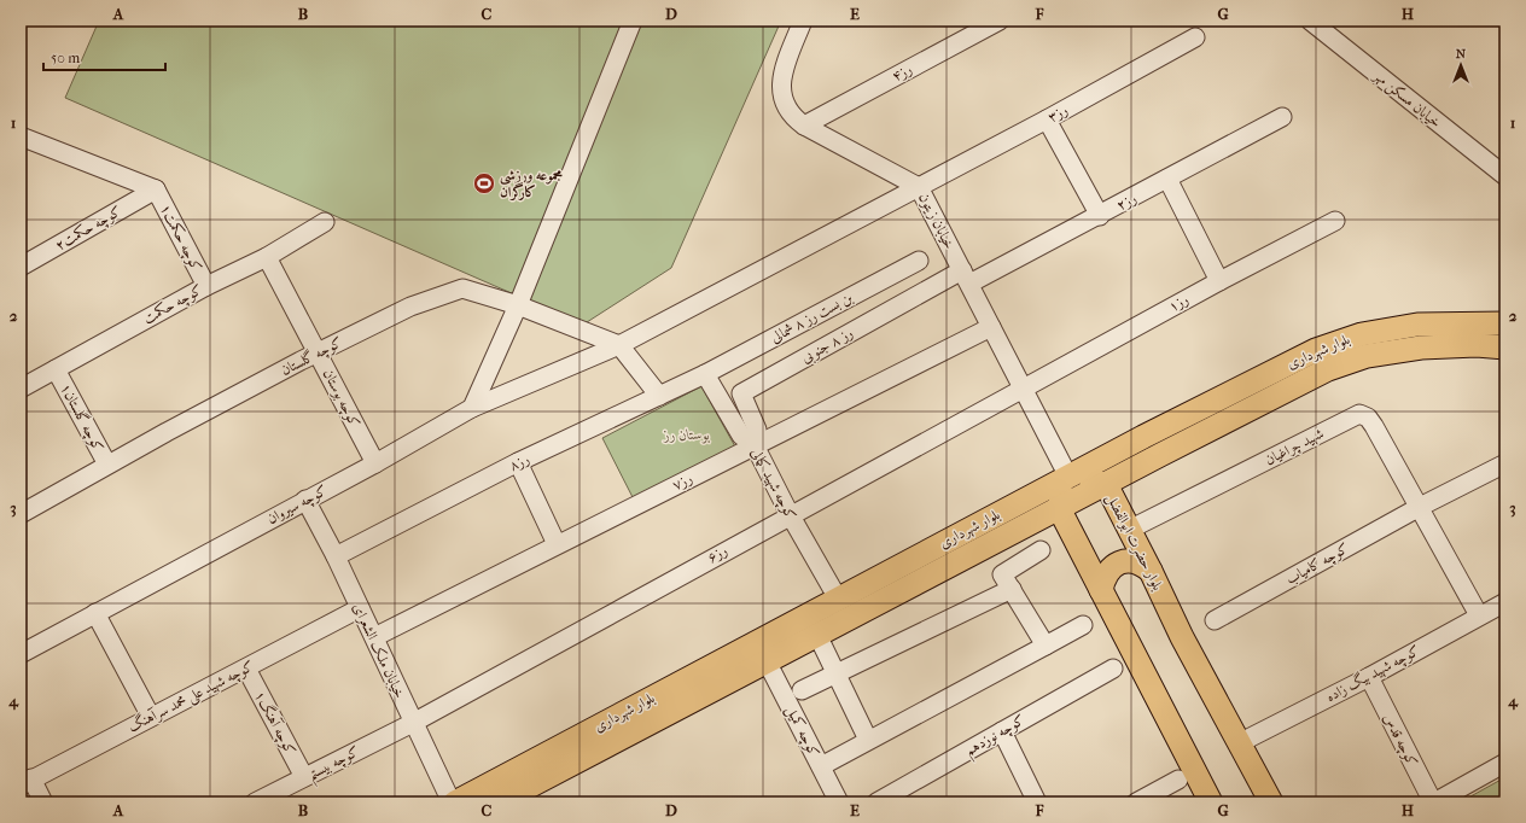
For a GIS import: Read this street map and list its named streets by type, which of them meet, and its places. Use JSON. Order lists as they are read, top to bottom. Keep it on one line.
{"streets":{"main road":["بلوار شهرداری","بلوار حضرت ابوالفضل"],"street":["رز۴","خیابان مسکن مهر","رز۳","رز۲","خیابان زیتون","کوچه حکمت۲","کوچه حکمت۱","رز۱","کوچه حکمت","بن بست رز ۸ شمالی","رز ۸ جنوبی","کوچه گلستان","کوچه بوستان","کوچه گلستان۱","شهید چراغیان","رز۸","رز۷","کوچه شهید کمالی","کوچه سیروان","رز۶","کوچه کامیاب","خیابان ملک الشعرای","کوچه شهید بیگ زاده","کوچه شهید علی محمد سرآهنگ","کوچه آهنگ۱","کوچه کمیل","کوچه نوزدهم","کوچه قدس","کوچه بیستم"]},"crossings":[["رز۴","خیابان زیتون"],["رز۳","خیابان زیتون"],["رز۳","کوچه گلستان"],["رز۳","کوچه سیروان"],["رز۲","خیابان زیتون"],["رز۲","رز ۸ جنوبی"],["خیابان زیتون","رز۱"],["خیابان زیتون","رز ۸ جنوبی"],["خیابان زیتون","بلوار شهرداری"],["خیابان زیتون","رز۷"],["خیابان زیتون","بلوار حضرت ابوالفضل"],["خیابان زیتون","رز۶"],["کوچه حکمت۲","کوچه حکمت۱"],["کوچه حکمت۱","کوچه حکمت"],["رز۱","رز۶"],["کوچه حکمت","کوچه بوستان"],["کوچه حکمت","کوچه گلستان۱"],["بن بست رز ۸ شمالی","رز۸"],["بن بست رز ۸ شمالی","کوچه شهید کمالی"],["رز ۸ جنوبی","رز۷"],["رز ۸ جنوبی","کوچه شهید کمالی"],["بلوار شهرداری","کوچه شهید کمالی"],["بلوار شهرداری","بلوار حضرت ابوالفضل"],["بلوار شهرداری","کوچه کمیل"],["کوچه گلستان","کوچه بوستان"],["کوچه گلستان","کوچه گلستان۱"],["کوچه گلستان","کوچه سیروان"],["کوچه بوستان","کوچه سیروان"],["شهید چراغیان","بلوار حضرت ابوالفضل"],["شهید چراغیان","کوچه کامیاب"],["رز۸","کوچه شهید کمالی"],["رز۸","خیابان ملک الشعرای"],["رز۷","کوچه شهید کمالی"],["رز۷","خیابان ملک الشعرای"],["کوچه شهید کمالی","رز۶"],["کوچه سیروان","خیابان ملک الشعرای"],["بلوار حضرت ابوالفضل","کوچه شهید بیگ زاده"],["رز۶","خیابان ملک الشعرای"],["رز۶","کوچه بیستم"],["خیابان ملک الشعرای","کوچه شهید علی محمد سرآهنگ"],["خیابان ملک الشعرای","کوچه بیستم"],["کوچه شهید بیگ زاده","کوچه قدس"],["کوچه شهید علی محمد سرآهنگ","کوچه آهنگ۱"],["کوچه آهنگ۱","کوچه بیستم"]],"parks":["بوستان رز"],"places":{"sports":["مجموعه ورزشی کارگران"]},"scale_bar":"50 m","north":"top","grid":{"columns":["A","B","C","D","E","F","G","H"],"rows":["1","2","3","4"]}}
